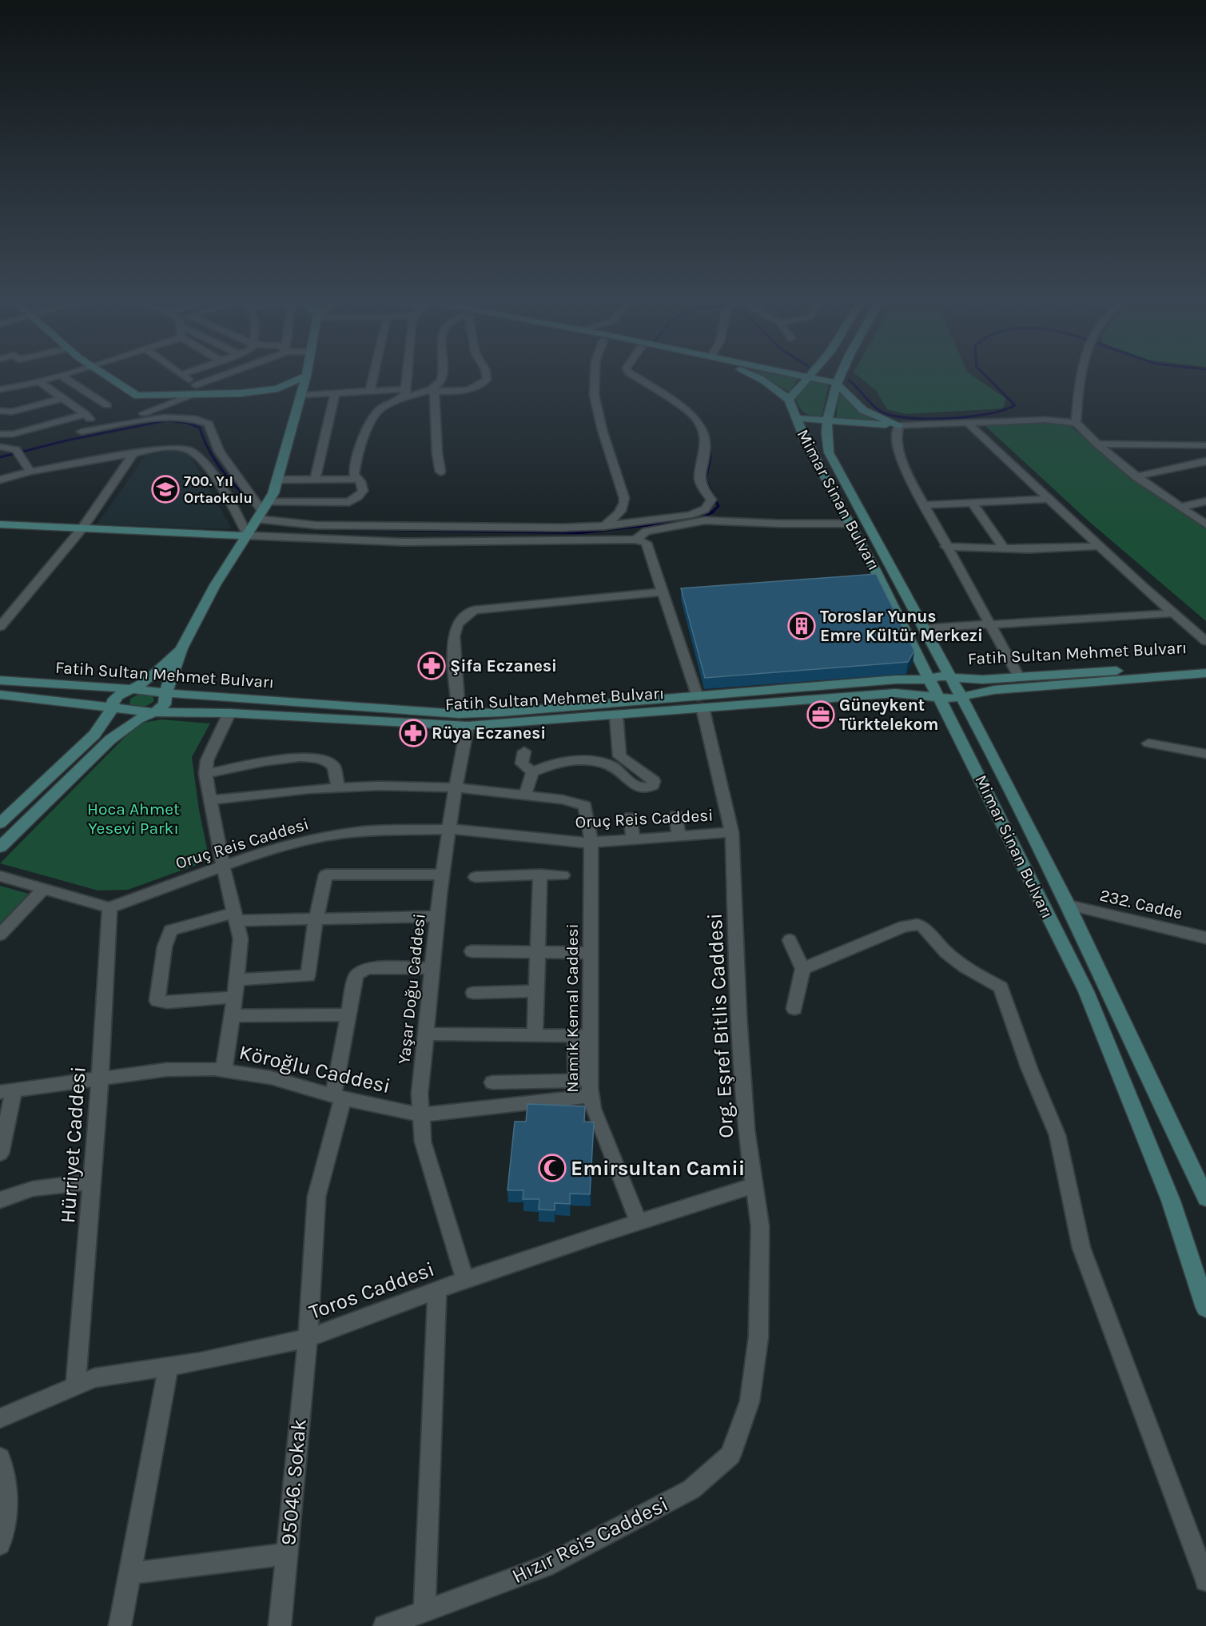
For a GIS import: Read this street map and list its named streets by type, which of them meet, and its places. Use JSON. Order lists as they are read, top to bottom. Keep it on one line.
{"streets":{"main road":["Mimar Sinan Bulvarı","Fatih Sultan Mehmet Bulvarı"],"street":["Oruç Reis Caddesi","232. Cadde","Yaşar Doğu Caddesi","Namık Kemal Caddesi","Org. Eşref Bitlis Caddesi","Köroğlu Caddesi","Hürriyet Caddesi","Toros Caddesi","95046. Sokak","Hızır Reis Caddesi"]},"crossings":[["Mimar Sinan Bulvarı","Fatih Sultan Mehmet Bulvarı"],["Mimar Sinan Bulvarı","232. Cadde"],["Fatih Sultan Mehmet Bulvarı","Yaşar Doğu Caddesi"],["Fatih Sultan Mehmet Bulvarı","Org. Eşref Bitlis Caddesi"],["Oruç Reis Caddesi","Yaşar Doğu Caddesi"],["Oruç Reis Caddesi","Namık Kemal Caddesi"],["Oruç Reis Caddesi","Org. Eşref Bitlis Caddesi"],["Oruç Reis Caddesi","Hürriyet Caddesi"],["Yaşar Doğu Caddesi","Org. Eşref Bitlis Caddesi"],["Yaşar Doğu Caddesi","Köroğlu Caddesi"],["Yaşar Doğu Caddesi","Toros Caddesi"],["Yaşar Doğu Caddesi","95046. Sokak"],["Namık Kemal Caddesi","Köroğlu Caddesi"],["Namık Kemal Caddesi","Toros Caddesi"],["Org. Eşref Bitlis Caddesi","Toros Caddesi"],["Org. Eşref Bitlis Caddesi","Hızır Reis Caddesi"],["Köroğlu Caddesi","Hürriyet Caddesi"],["Köroğlu Caddesi","95046. Sokak"],["Hürriyet Caddesi","Toros Caddesi"],["Toros Caddesi","95046. Sokak"]],"parks":["Hoca Ahmet Yesevi Parkı"],"places":{"school or university":["700. Yıl Ortaokulu"],"building":["Toroslar Yunus Emre Kültür Merkezi"],"pharmacy":["Şifa Eczanesi","Rüya Eczanesi"],"office":["Güneykent Türktelekom"],"mosque":["Emirsultan Camii"]}}
